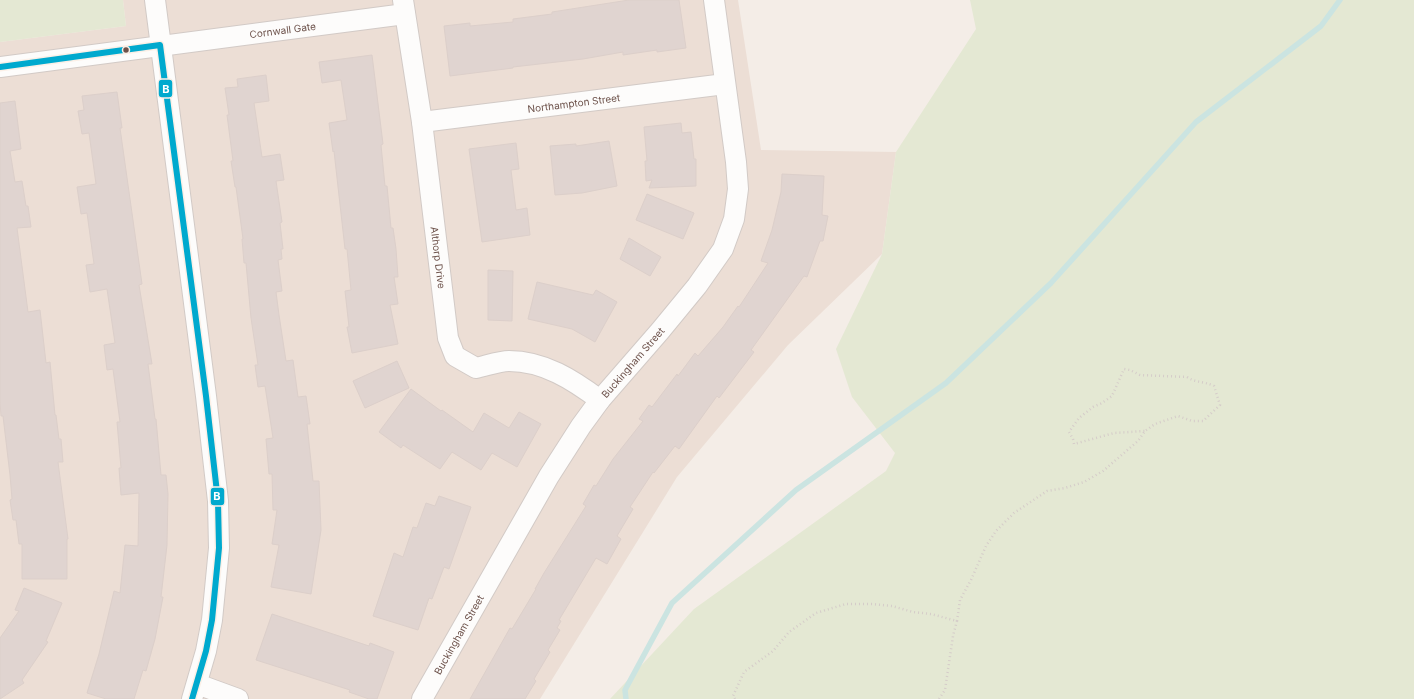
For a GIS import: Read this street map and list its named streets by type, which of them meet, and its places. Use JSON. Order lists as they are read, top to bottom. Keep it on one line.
{"streets":{"street":["Cornwall Gate","Northampton Street","Althorp Drive","Buckingham Street"]},"crossings":[["Cornwall Gate","Althorp Drive"],["Northampton Street","Althorp Drive"],["Northampton Street","Buckingham Street"],["Althorp Drive","Buckingham Street"]],"lines":["transit line B"]}
